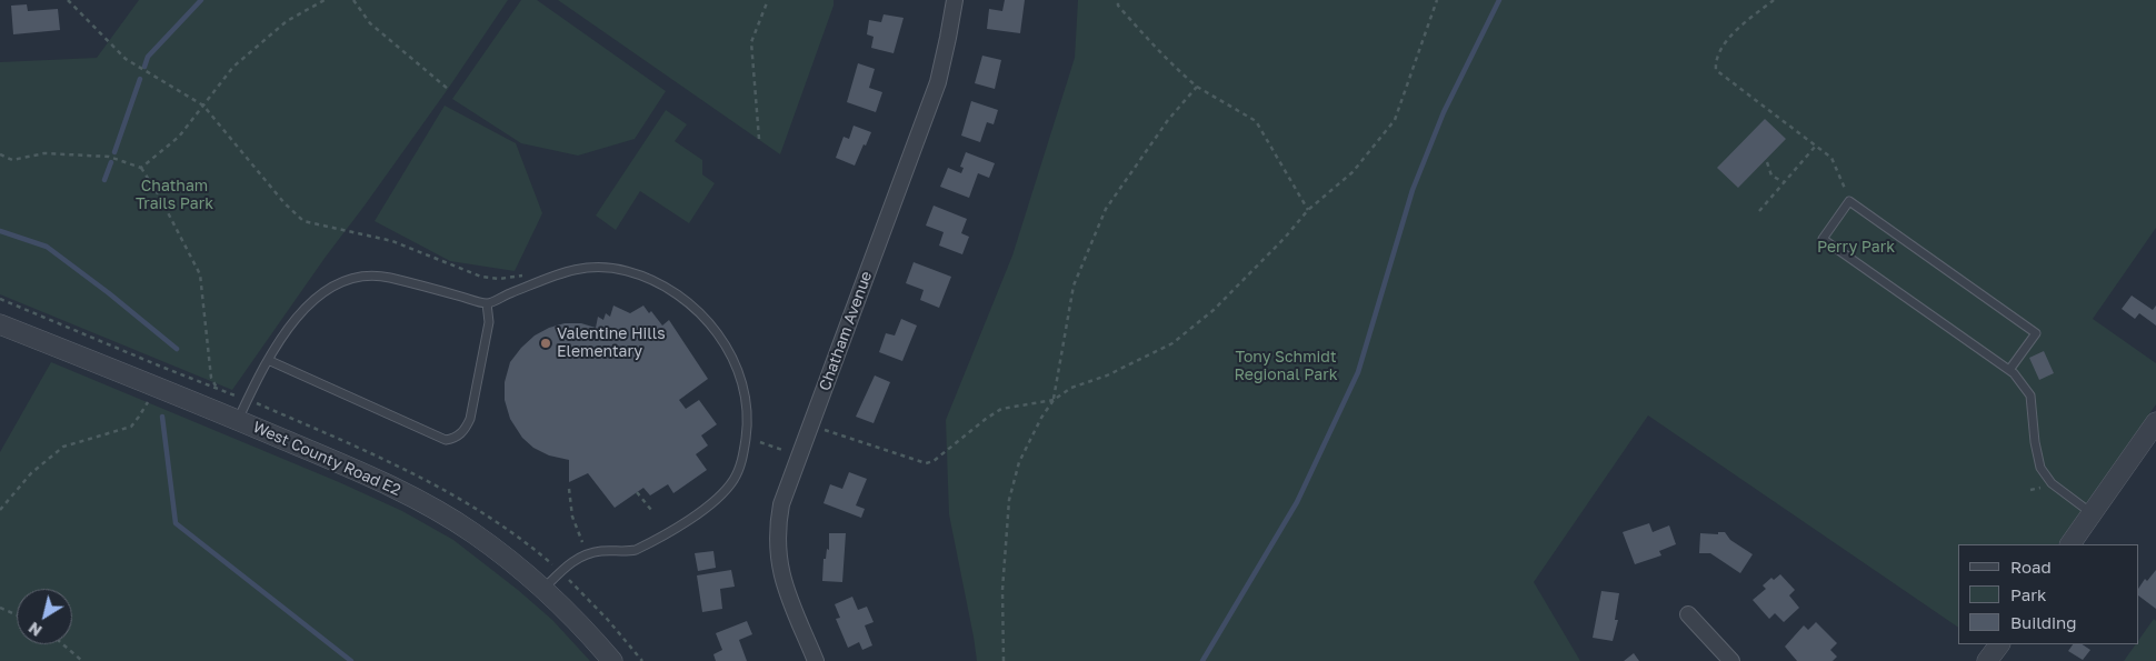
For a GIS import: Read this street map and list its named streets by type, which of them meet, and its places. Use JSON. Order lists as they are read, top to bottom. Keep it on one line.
{"streets":{"street":["Chatham Avenue","West County Road E2"]},"parks":["Chatham Trails Park","Perry Park","Tony Schmidt Regional Park"],"places":["Valentine Hills Elementary"],"legend":["Road","Park","Building"],"north":"bottom left"}
